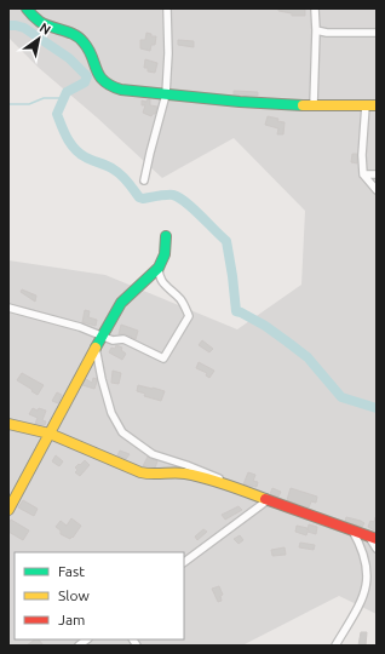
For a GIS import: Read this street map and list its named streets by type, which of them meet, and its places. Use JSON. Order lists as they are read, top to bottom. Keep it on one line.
{"legend":["Fast","Slow","Jam"],"north":"top right"}
